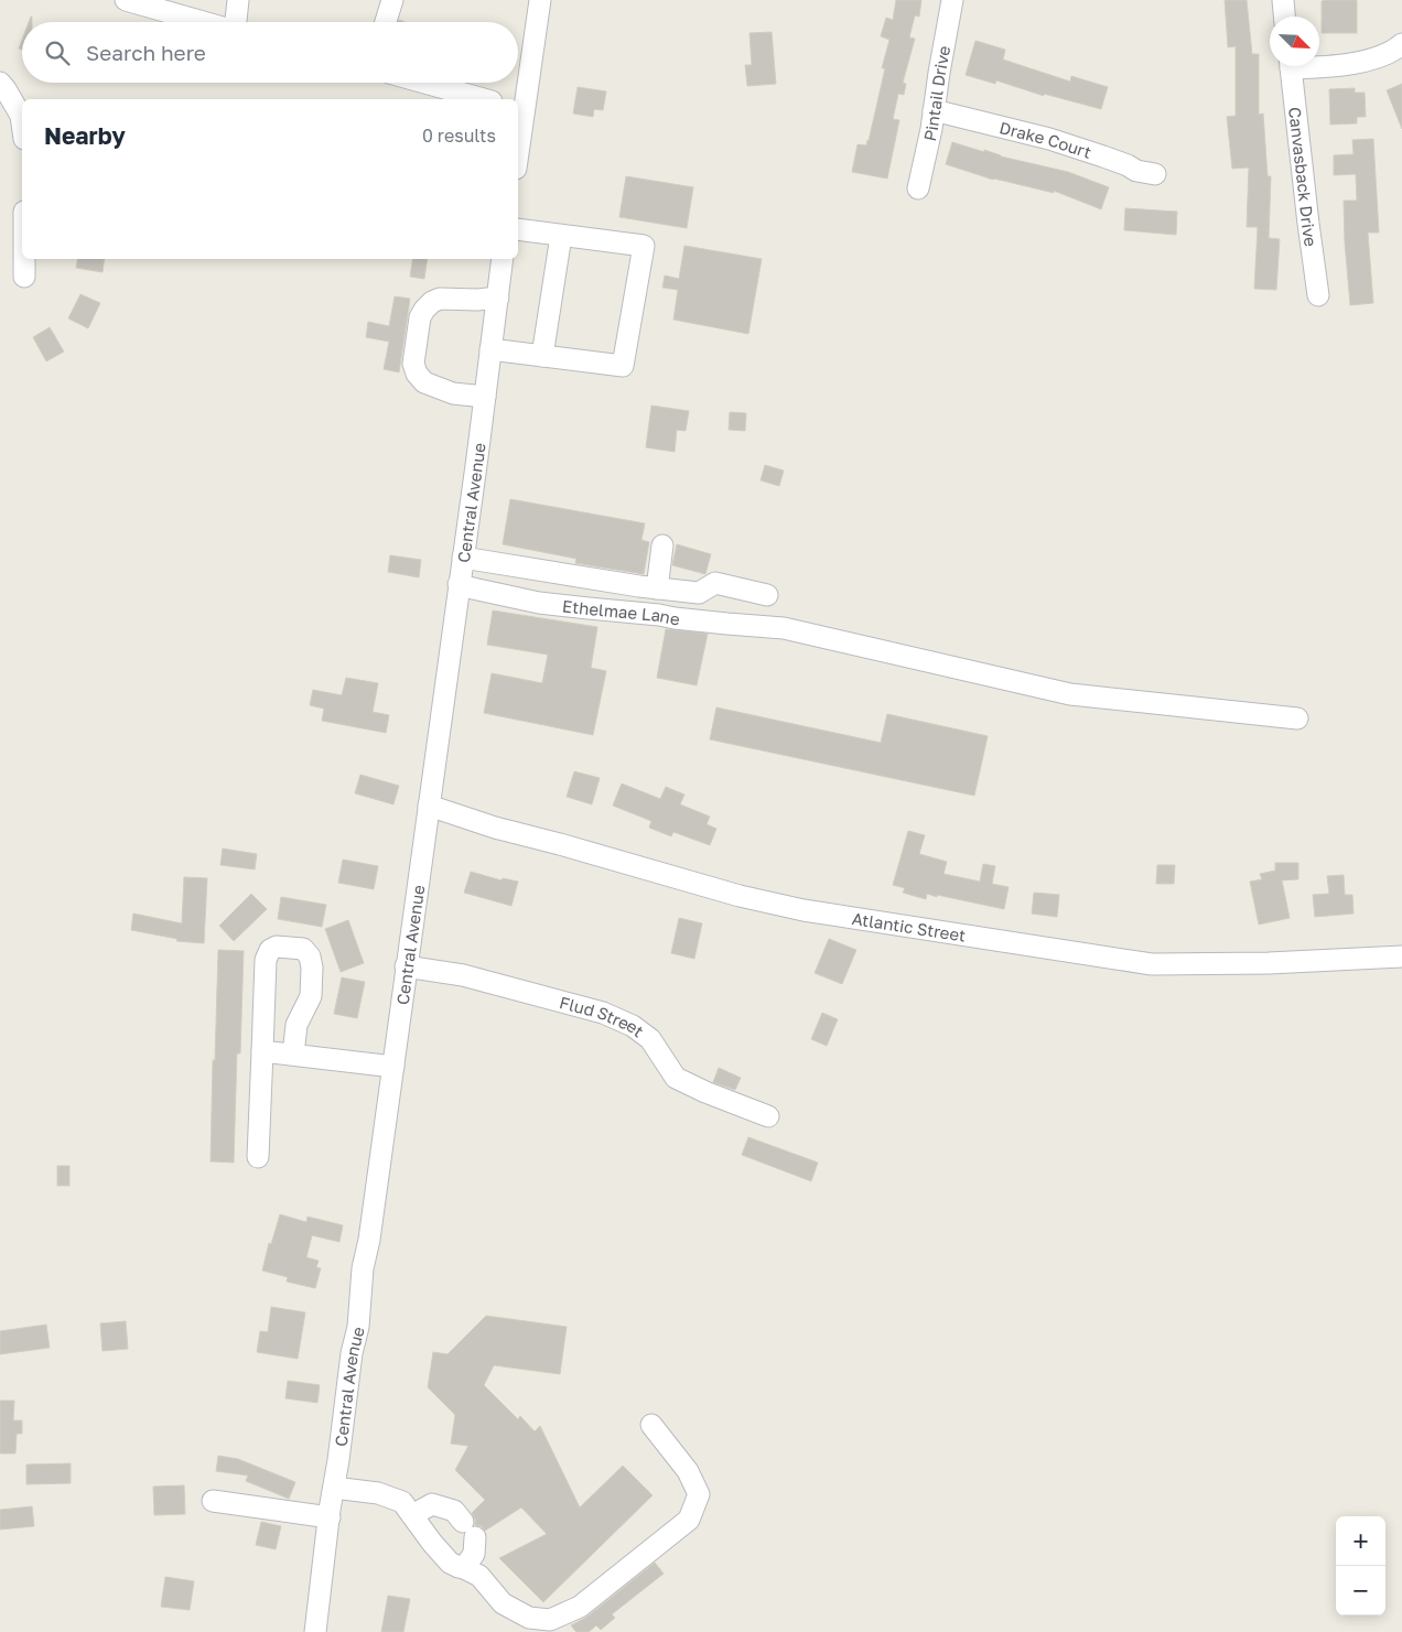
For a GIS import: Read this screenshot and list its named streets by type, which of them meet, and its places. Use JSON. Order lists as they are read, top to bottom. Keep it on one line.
{"streets":{"street":["Pintail Drive","Drake Court","Canvasback Drive","Central Avenue","Ethelmae Lane","Atlantic Street","Flud Street"]},"crossings":[["Pintail Drive","Drake Court"],["Central Avenue","Ethelmae Lane"],["Central Avenue","Atlantic Street"],["Central Avenue","Flud Street"]],"north":"bottom right","page":{"search":"Search here","heading":["Nearby","0 results"],"map_buttons":["+","−"]}}
